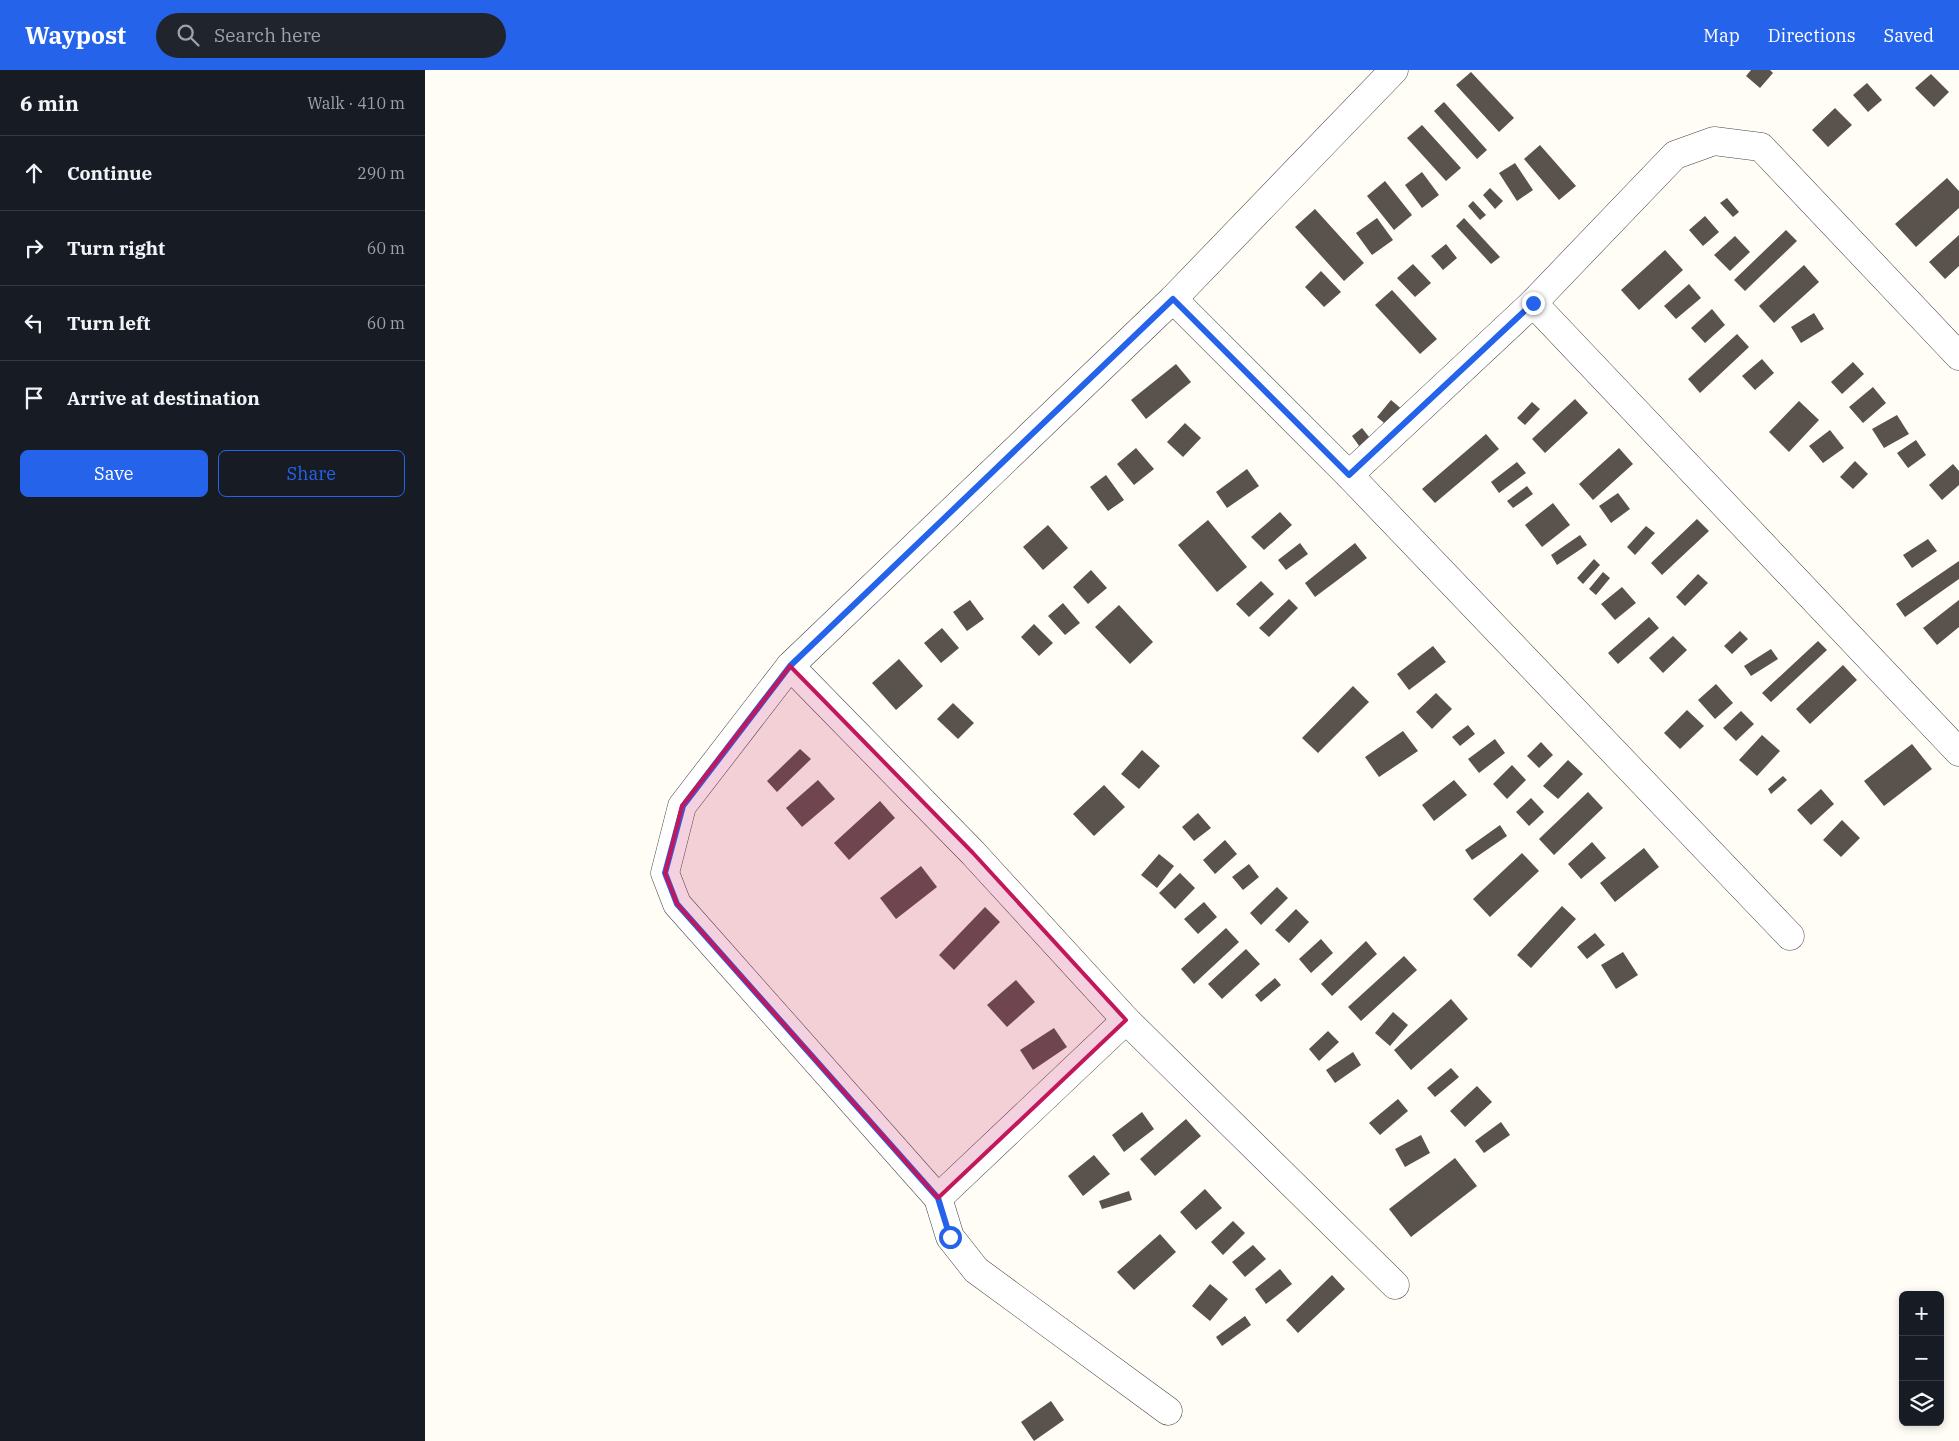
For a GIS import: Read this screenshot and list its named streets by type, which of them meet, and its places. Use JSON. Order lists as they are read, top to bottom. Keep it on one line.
{"page":{"header":"Waypost","search":"Search here","nav":["Map","Directions","Saved"],"heading":["6 min","Walk · 410 m"],"list":[["Continue","290 m"],["Turn right","60 m"],["Turn left","60 m"],"Arrive at destination"],"buttons":["Save","Share"],"map_buttons":["+","−"]}}
